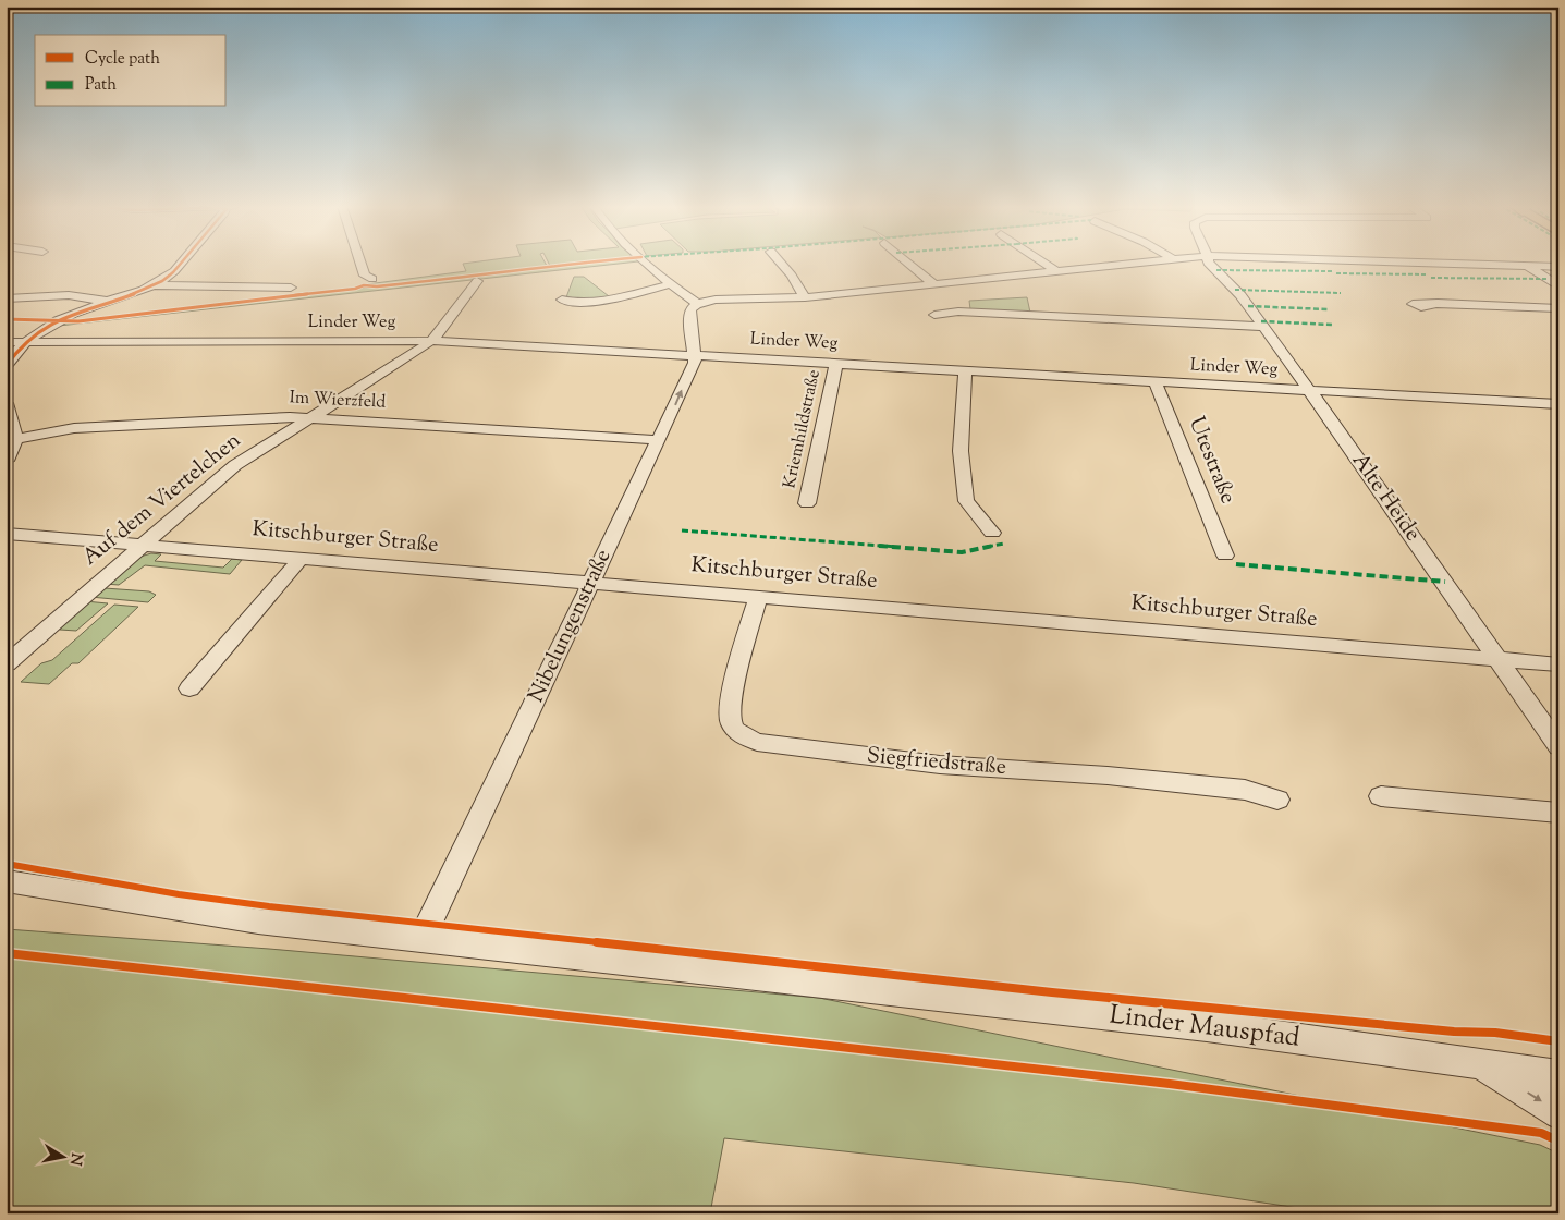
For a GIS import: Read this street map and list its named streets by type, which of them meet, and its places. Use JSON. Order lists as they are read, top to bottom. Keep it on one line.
{"streets":{"street":["Linder Weg","Im Wierzfeld","Kriemhildstraße","Utestraße","Alte Heide","Auf dem Viertelchen","Kitschburger Straße","Nibelungenstraße","Siegfriedstraße","Linder Mauspfad"]},"crossings":[["Linder Weg","Kriemhildstraße"],["Linder Weg","Utestraße"],["Linder Weg","Alte Heide"],["Linder Weg","Auf dem Viertelchen"],["Linder Weg","Nibelungenstraße"],["Im Wierzfeld","Auf dem Viertelchen"],["Im Wierzfeld","Nibelungenstraße"],["Alte Heide","Kitschburger Straße"],["Auf dem Viertelchen","Kitschburger Straße"],["Kitschburger Straße","Nibelungenstraße"],["Kitschburger Straße","Siegfriedstraße"],["Nibelungenstraße","Linder Mauspfad"]],"legend":["Cycle path","Path"],"north":"right"}
